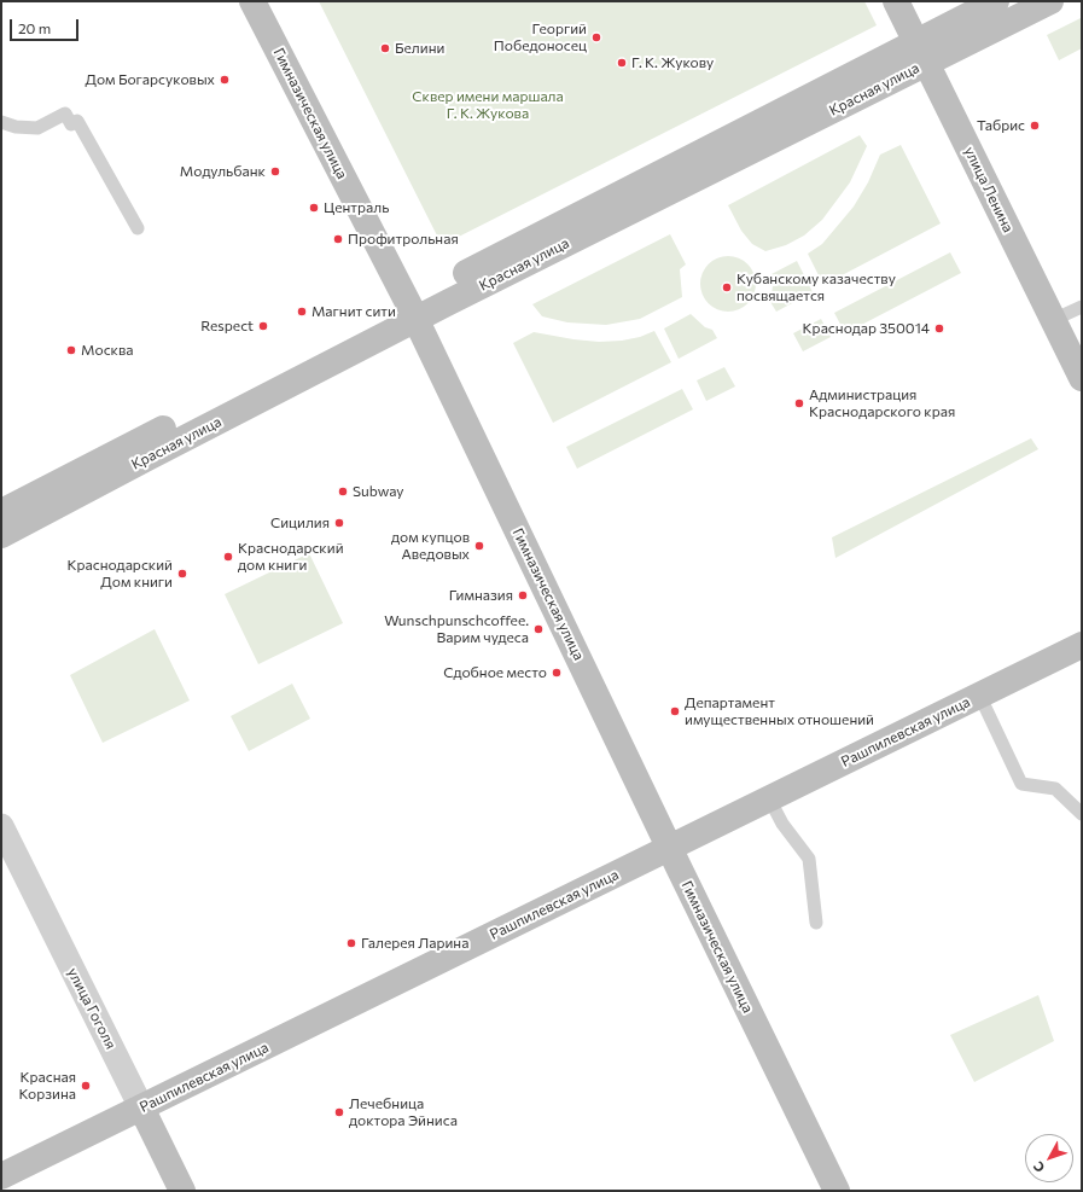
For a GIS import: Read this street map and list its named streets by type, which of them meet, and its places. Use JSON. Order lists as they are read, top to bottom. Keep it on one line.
{"streets":{"street":["Красная улица","Гимназическая улица","улица Ленина","Рашпилевская улица","улица Гоголя"]},"crossings":[["Красная улица","Гимназическая улица"],["Красная улица","улица Ленина"],["Гимназическая улица","Рашпилевская улица"],["Рашпилевская улица","улица Гоголя"]],"parks":["Сквер имени маршала Г. К. Жукова"],"places":["Георгий Победоносец","Белини","Г. К. Жукову","Дом Богарсуковых","Табрис","Модульбанк","Централь","Профитрольная","Кубанскому казачеству посвящается","Магнит сити","Respect","Краснодар 350014","Москва","Администрация Краснодарского края","Subway","Сицилия","дом купцов Аведовых","Краснодарский дом книги","Краснодарский Дом книги","Гимназия","Wunschpunschcoffee. Варим чудеса","Сдобное место","Департамент имущественных отношений","Галерея Ларина","Красная Корзина","Лечебница доктора Эйниса"],"scale_bar":"20 m","north":"bottom left"}
